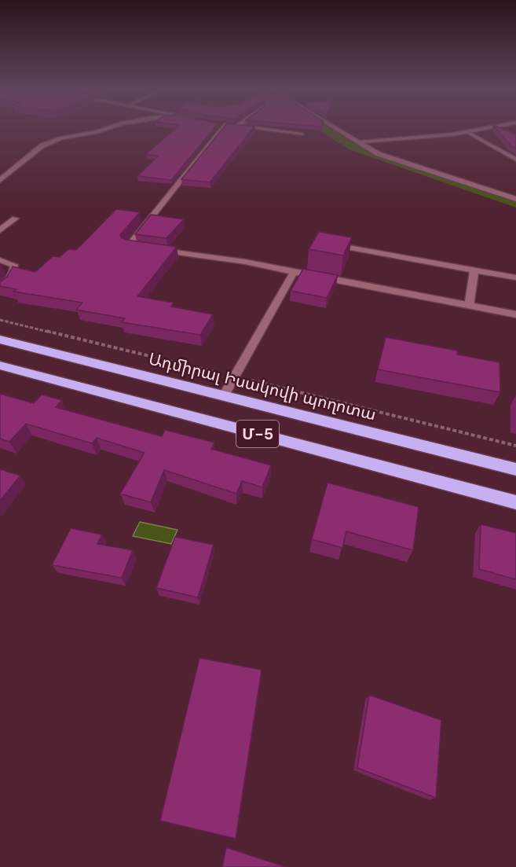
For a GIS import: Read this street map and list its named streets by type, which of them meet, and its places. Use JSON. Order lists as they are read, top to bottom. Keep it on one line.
{"streets":{"highway":["Ադմիրալ Իսակովի պողոտա","Մ-5"]}}
